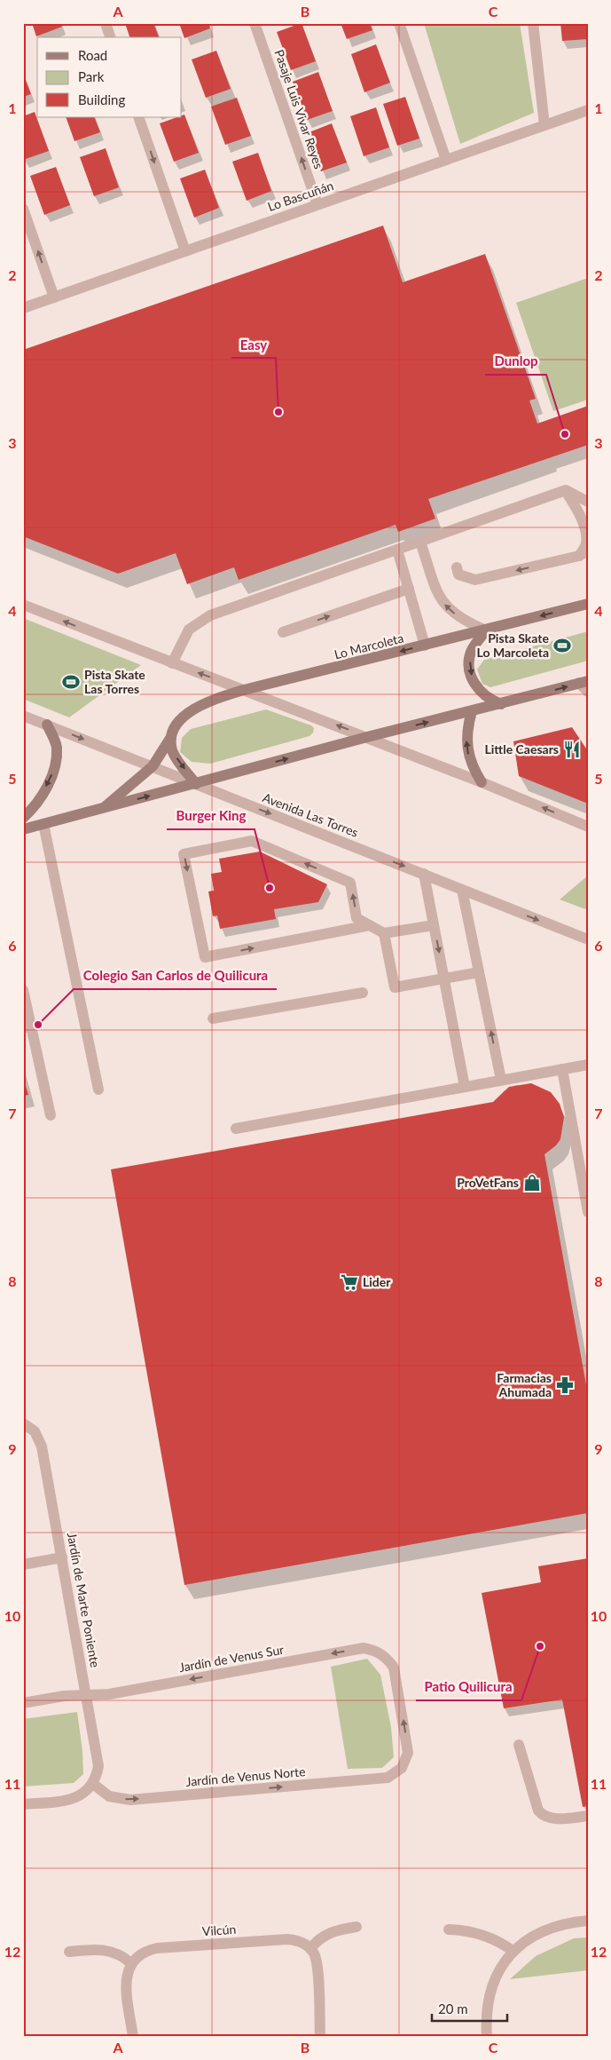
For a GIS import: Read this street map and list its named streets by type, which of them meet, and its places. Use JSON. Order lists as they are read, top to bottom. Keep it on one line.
{"streets":{"main road":["Lo Marcoleta"],"street":["Pasaje Luis Vivar Reyes","Lo Bascuñán","Avenida Las Torres","Jardín de Marte Poniente","Jardín de Venus Sur","Jardín de Venus Norte","Vilcún"]},"crossings":[["Pasaje Luis Vivar Reyes","Lo Bascuñán"],["Lo Marcoleta","Avenida Las Torres"],["Jardín de Marte Poniente","Jardín de Venus Sur"],["Jardín de Marte Poniente","Jardín de Venus Norte"],["Jardín de Venus Sur","Jardín de Venus Norte"]],"one_way":["Pasaje Luis Vivar Reyes","Avenida Las Torres","Jardín de Venus Norte"],"places":{"other":["Easy","Dunlop","Burger King","Colegio San Carlos de Quilicura","Patio Quilicura"],"sports":["Pista Skate Lo Marcoleta","Pista Skate Las Torres"],"restaurant":["Little Caesars"],"shop":["ProVetFans"],"supermarket":["Lider"],"pharmacy":["Farmacias Ahumada"]},"legend":["Road","Park","Building"],"scale_bar":"20 m","grid":{"columns":["A","B","C"],"rows":["1","2","3","4","5","6","7","8","9","10","11","12"]}}
